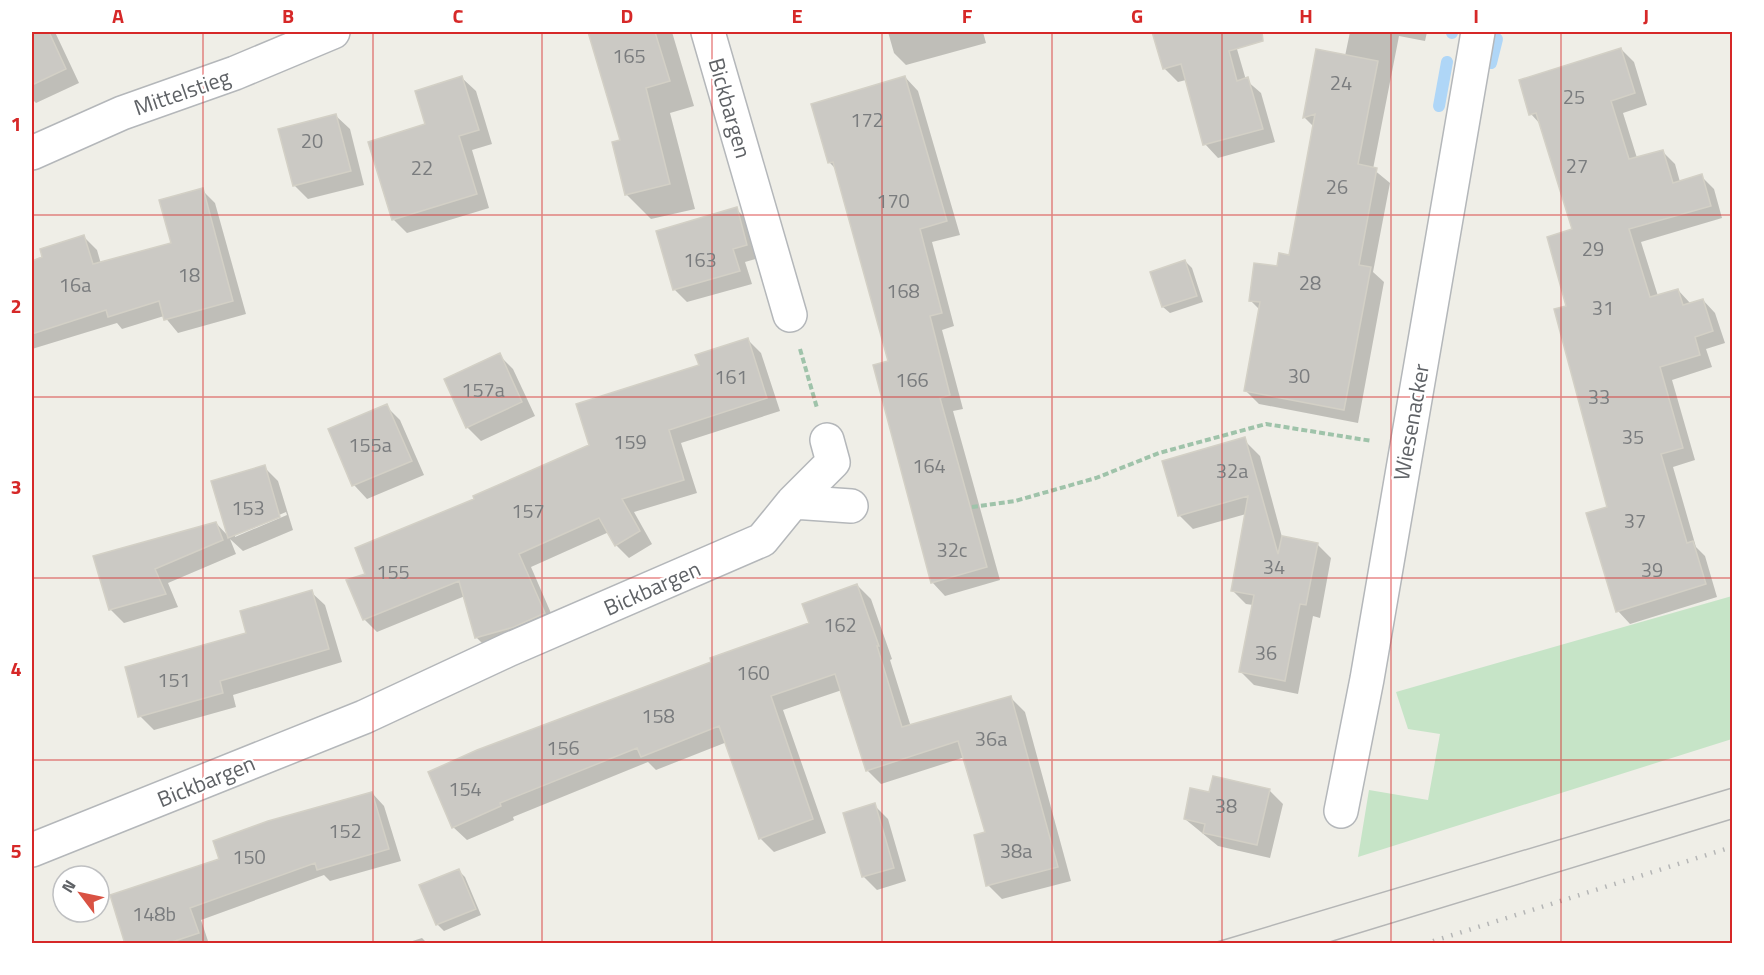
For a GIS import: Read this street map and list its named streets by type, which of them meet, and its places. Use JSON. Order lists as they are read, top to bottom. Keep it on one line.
{"streets":{"street":["Mittelstieg","Bickbargen","Wiesenacker"]},"house_numbers":["165","24","25","172","20","27","22","26","170","29","163","18","28","16a","168","31","30","161","166","157a","33","35","159","155a","164","32a","153","157","37","32c","34","39","155","162","36","160","151","158","36a","156","154","38","152","38a","150","148b"],"north":"top left","grid":{"columns":["A","B","C","D","E","F","G","H","I","J"],"rows":["1","2","3","4","5"]}}
